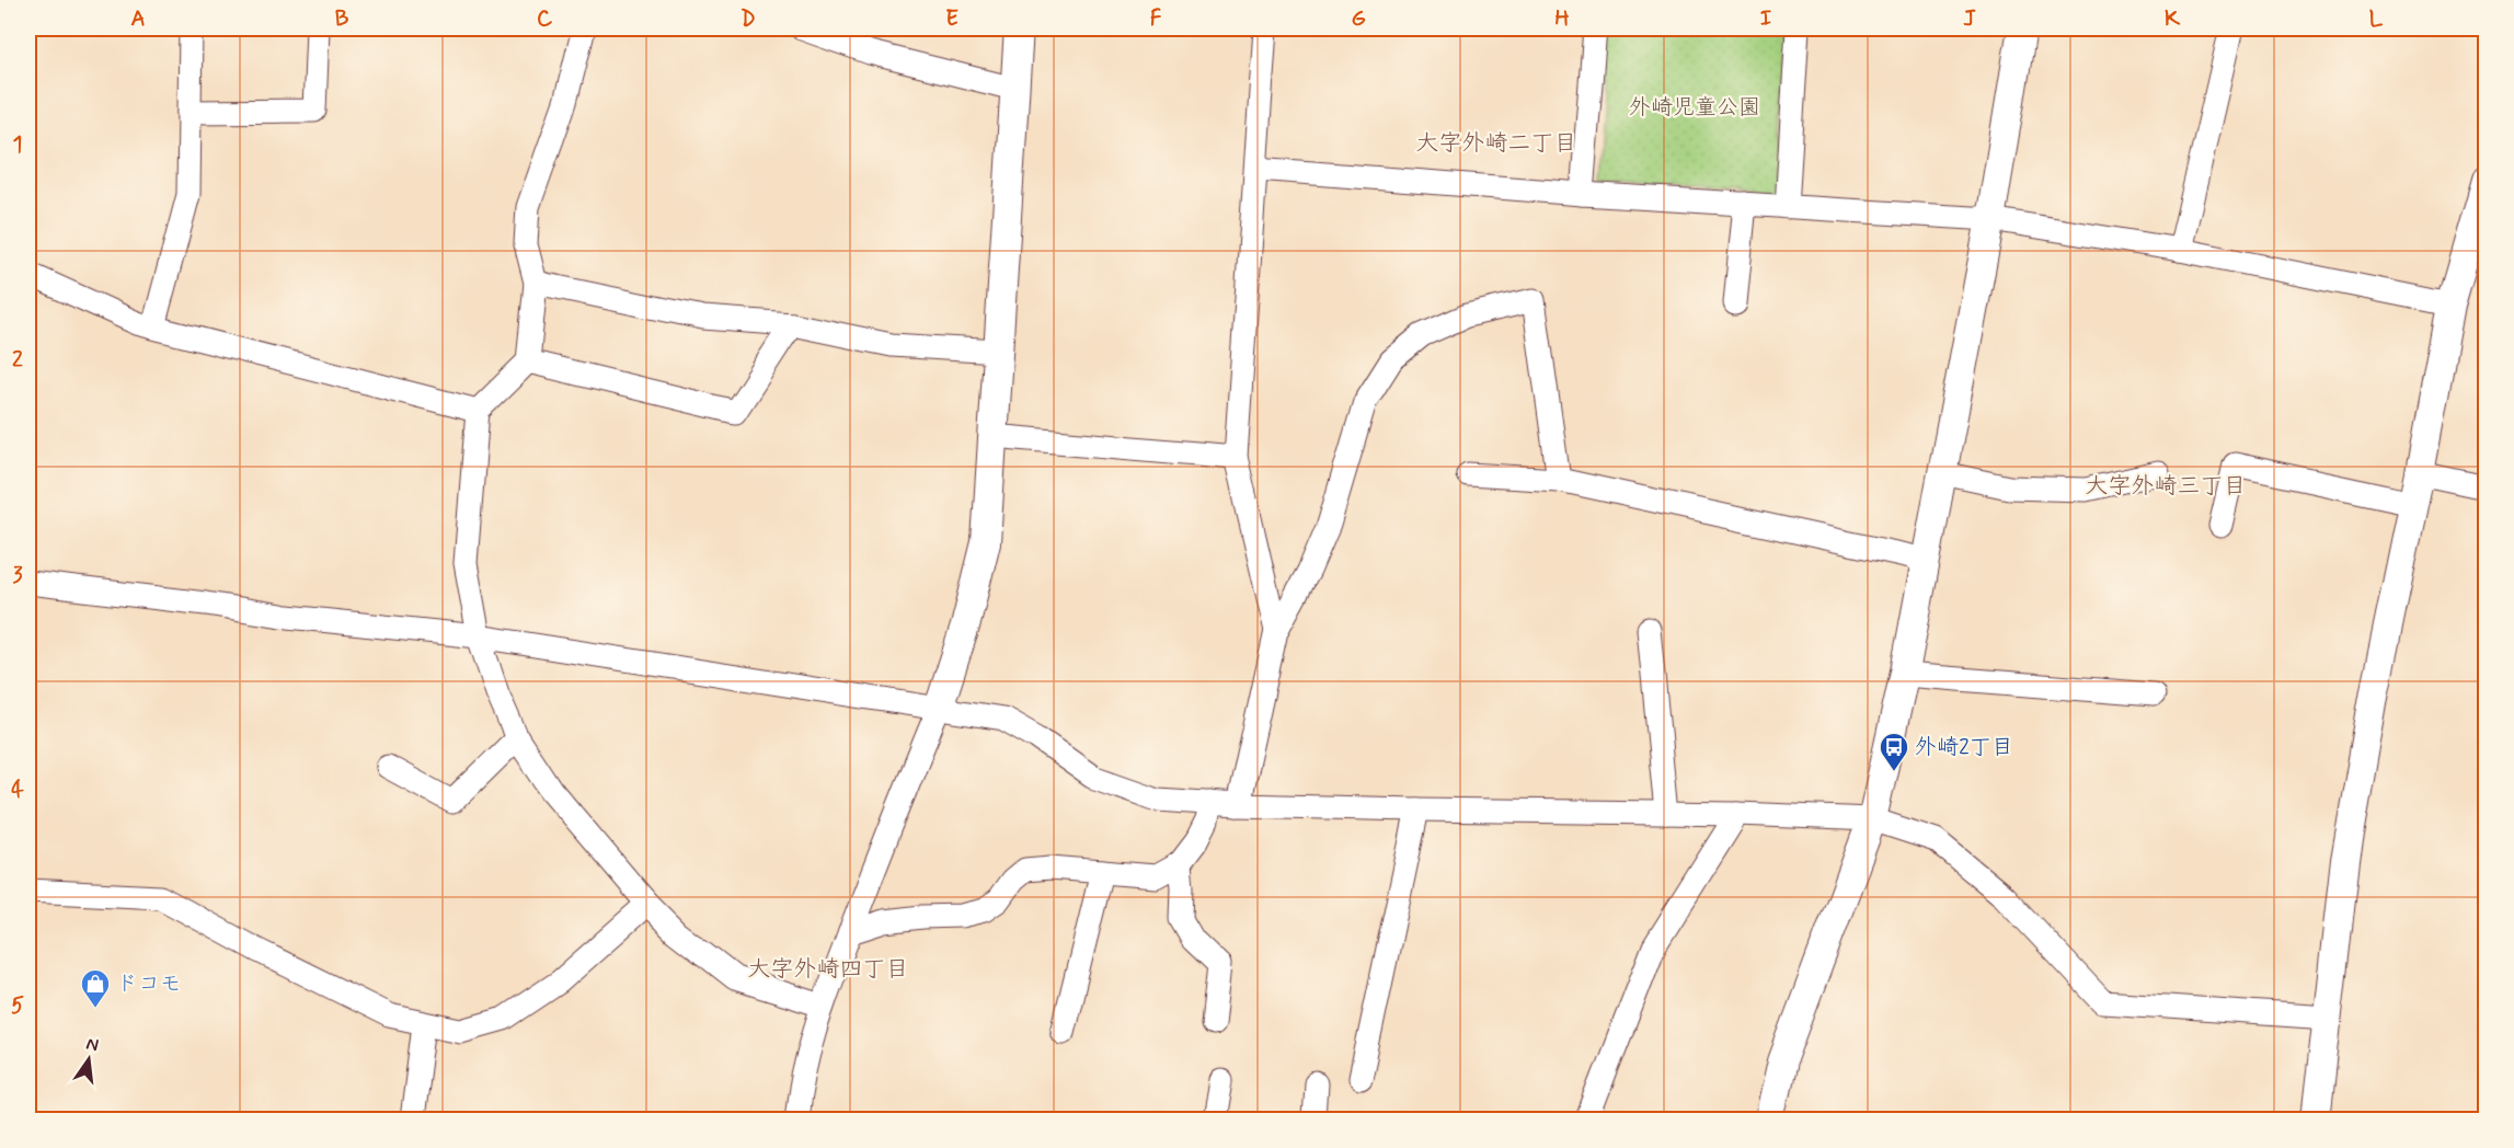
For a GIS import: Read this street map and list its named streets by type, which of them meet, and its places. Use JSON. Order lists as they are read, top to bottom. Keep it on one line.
{"districts":["大字外崎二丁目","大字外崎三丁目","大字外崎四丁目"],"parks":["外崎児童公園"],"places":{"bus stop":["外崎2丁目"],"shop":["ドコモ"]},"north":"top","grid":{"columns":["A","B","C","D","E","F","G","H","I","J","K","L"],"rows":["1","2","3","4","5"]}}
